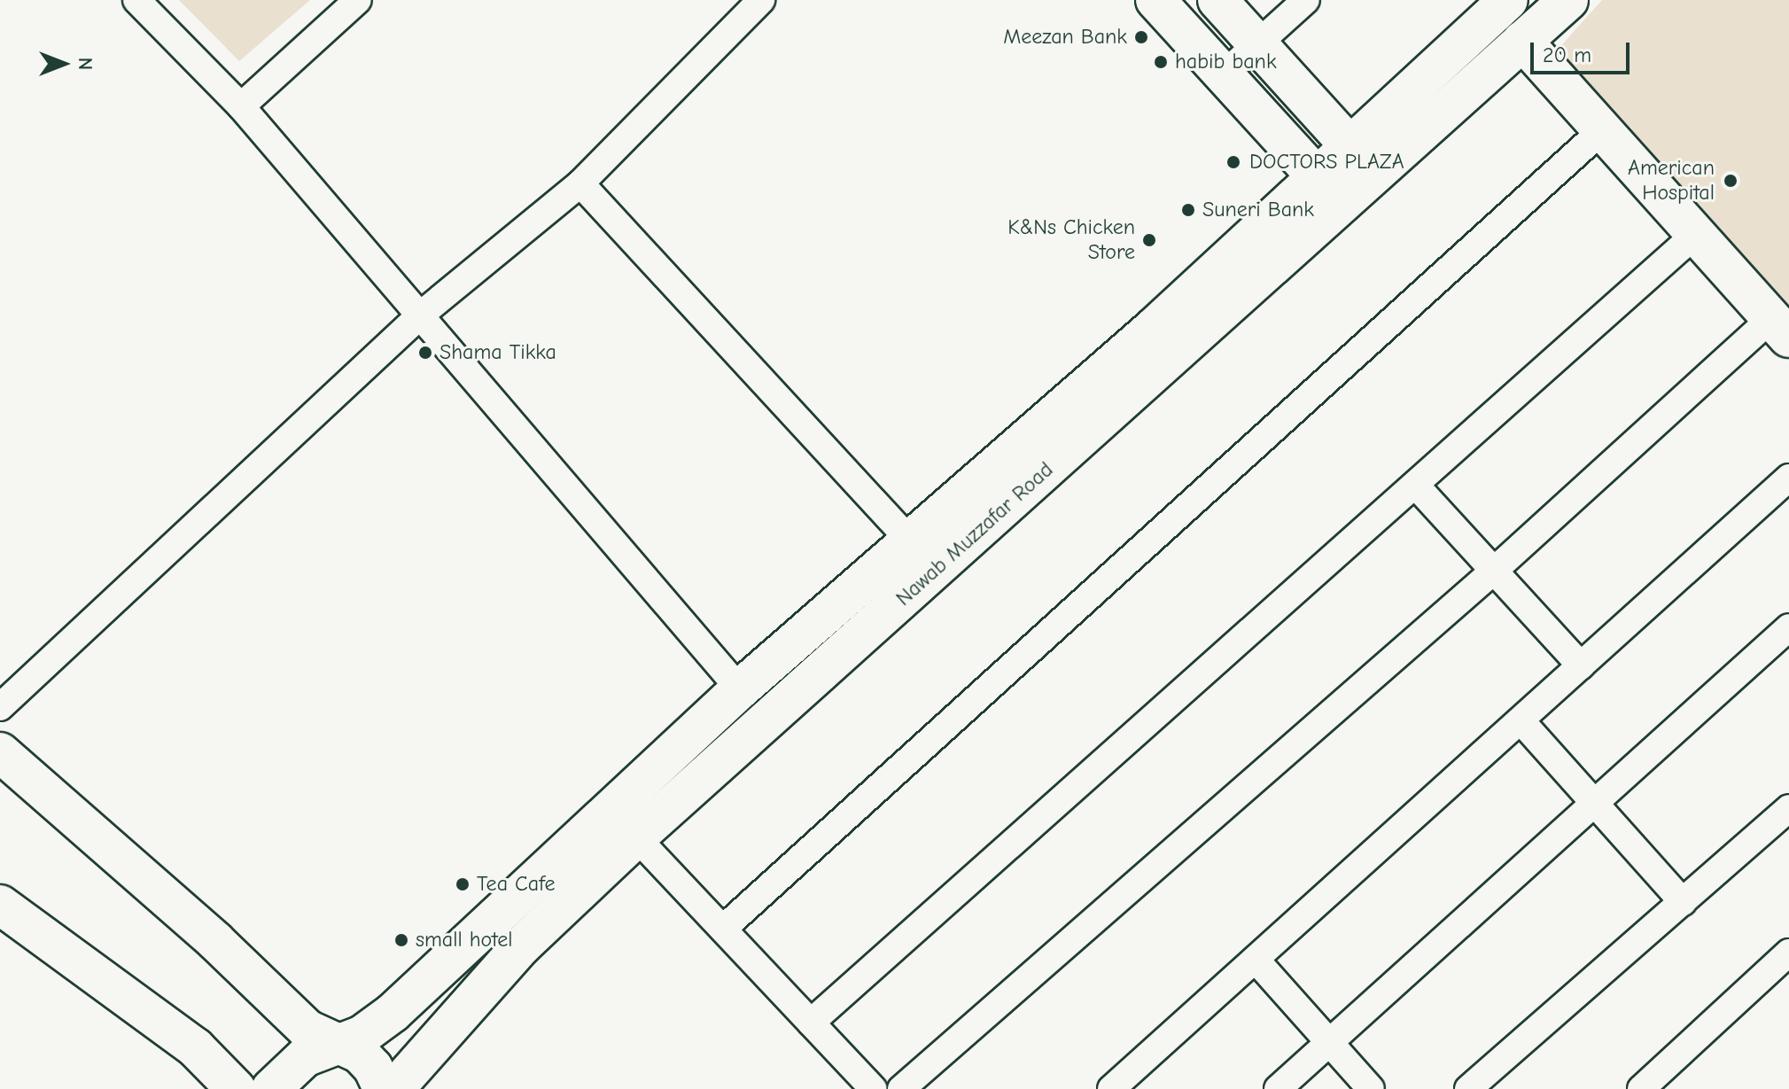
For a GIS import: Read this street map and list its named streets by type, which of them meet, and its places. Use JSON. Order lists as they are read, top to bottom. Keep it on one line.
{"streets":{"street":["Nawab Muzzafar Road"]},"places":["Meezan Bank","habib bank","DOCTORS PLAZA","American Hospital","Suneri Bank","K&Ns Chicken Store","Shama Tikka","Tea Cafe","small hotel"],"scale_bar":"20 m","north":"right"}
